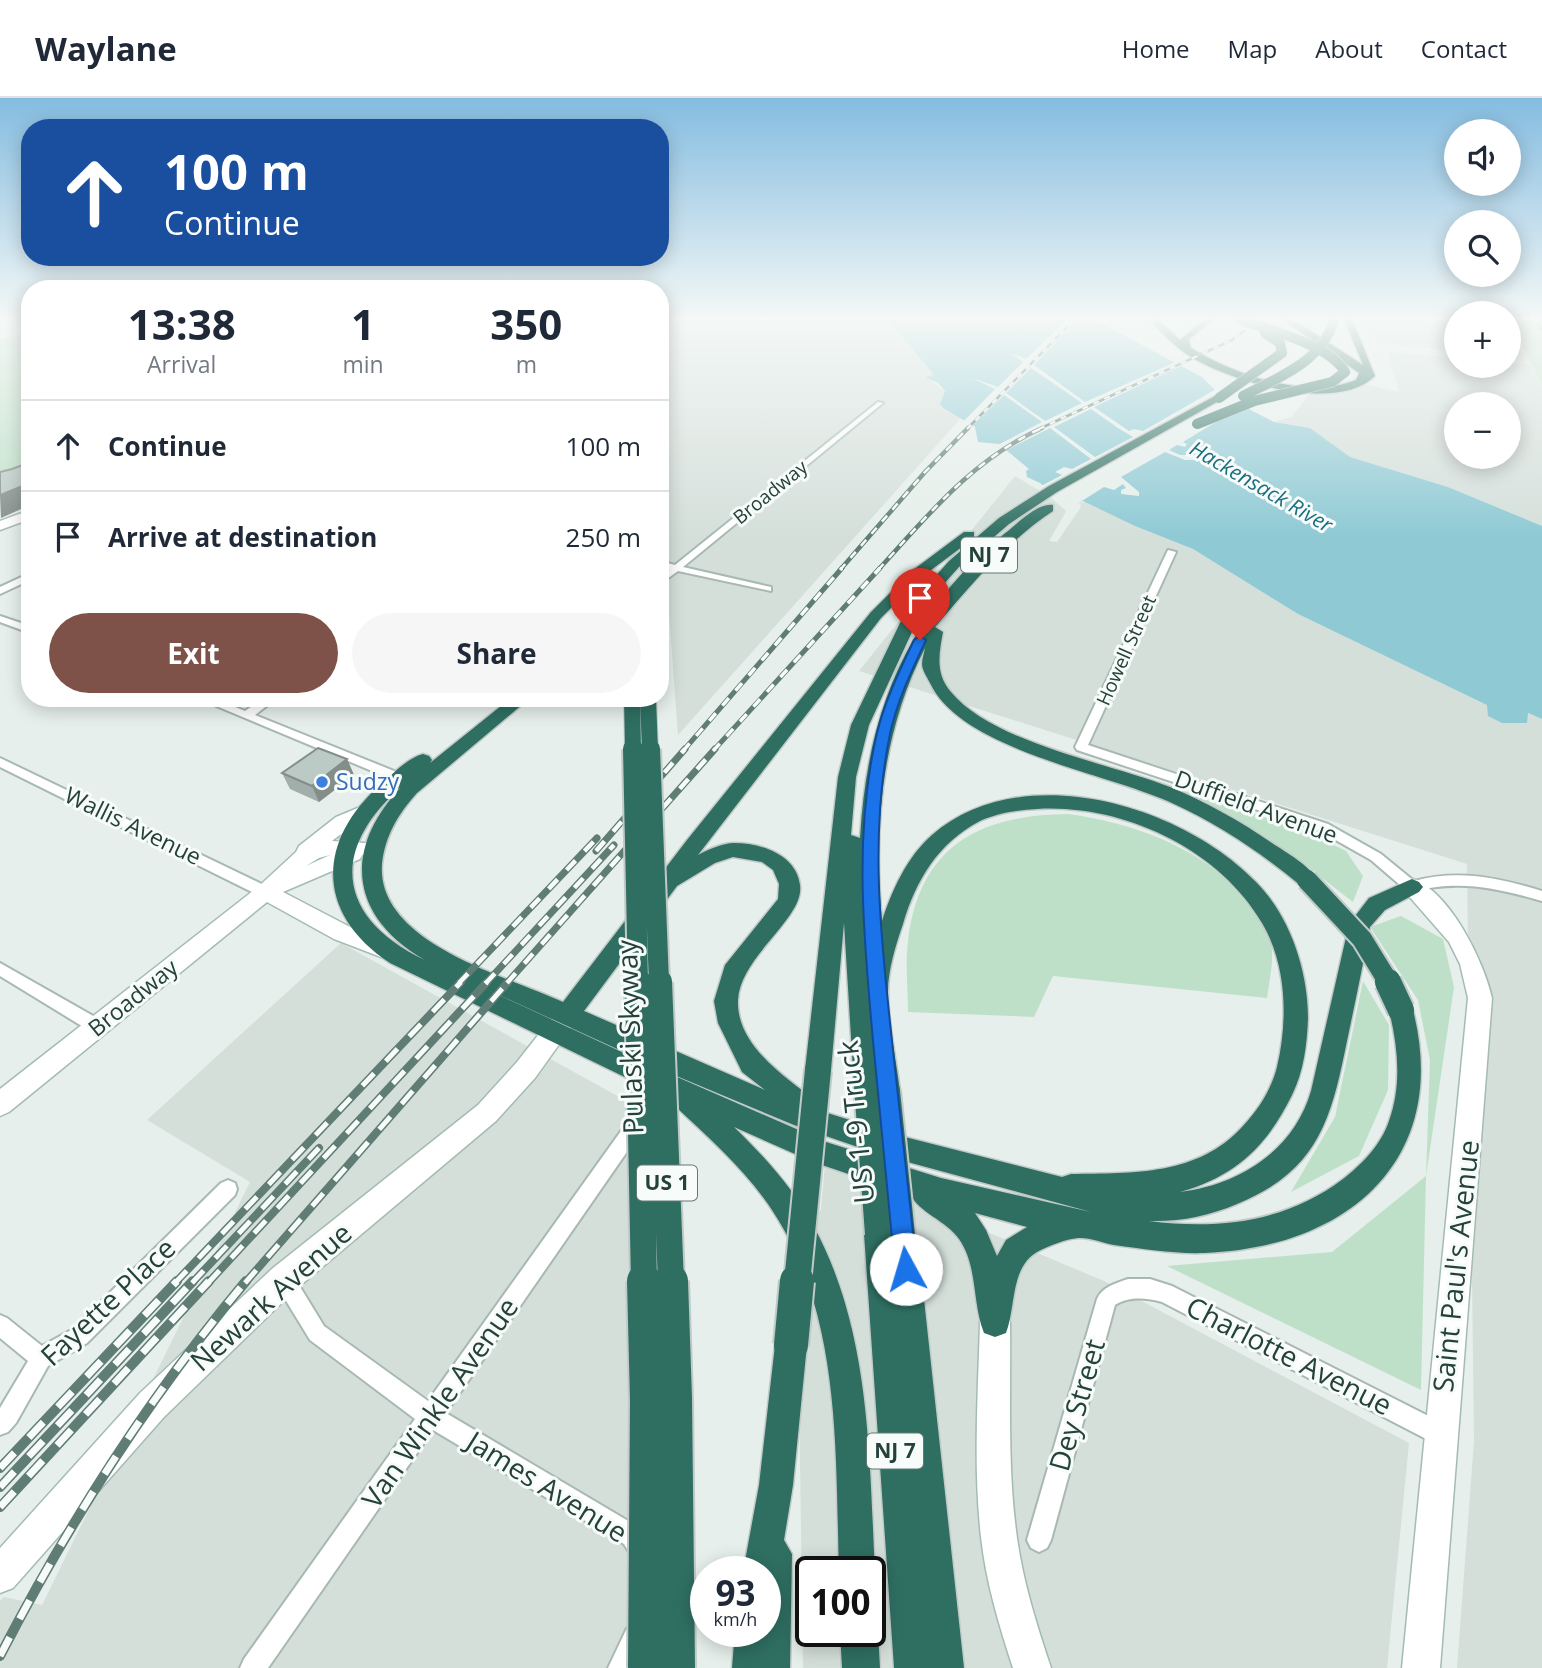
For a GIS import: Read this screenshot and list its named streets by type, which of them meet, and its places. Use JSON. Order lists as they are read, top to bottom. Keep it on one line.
{"streets":{"highway":["NJ 7","Pulaski Skyway","US 1-9 Truck","US 1"],"street":["Broadway","Howell Street","Duffield Avenue","Wallis Avenue","Saint Paul's Avenue","Newark Avenue","Fayette Place","Charlotte Avenue","Van Winkle Avenue","Dey Street","James Avenue"]},"crossings":[["Broadway","Wallis Avenue"],["NJ 7","US 1-9 Truck"],["Howell Street","Duffield Avenue"],["Duffield Avenue","Saint Paul's Avenue"],["Saint Paul's Avenue","Charlotte Avenue"],["Newark Avenue","James Avenue"],["Charlotte Avenue","Dey Street"],["Van Winkle Avenue","James Avenue"]],"water":["Hackensack River"],"places":["Sudzy"],"page":{"header":"Waylane","nav":["Home","Map","About","Contact"],"map_buttons":["+","−"],"turn":["100 m","Continue"],"eta":["13:38","Arrival","1","min","350","m"],"list":[{"name":"Continue","value":"100 m"},{"name":"Arrive at destination","value":"250 m"}],"buttons":["Exit","Share"],"speed":"93 km/h","limit":"100"}}
